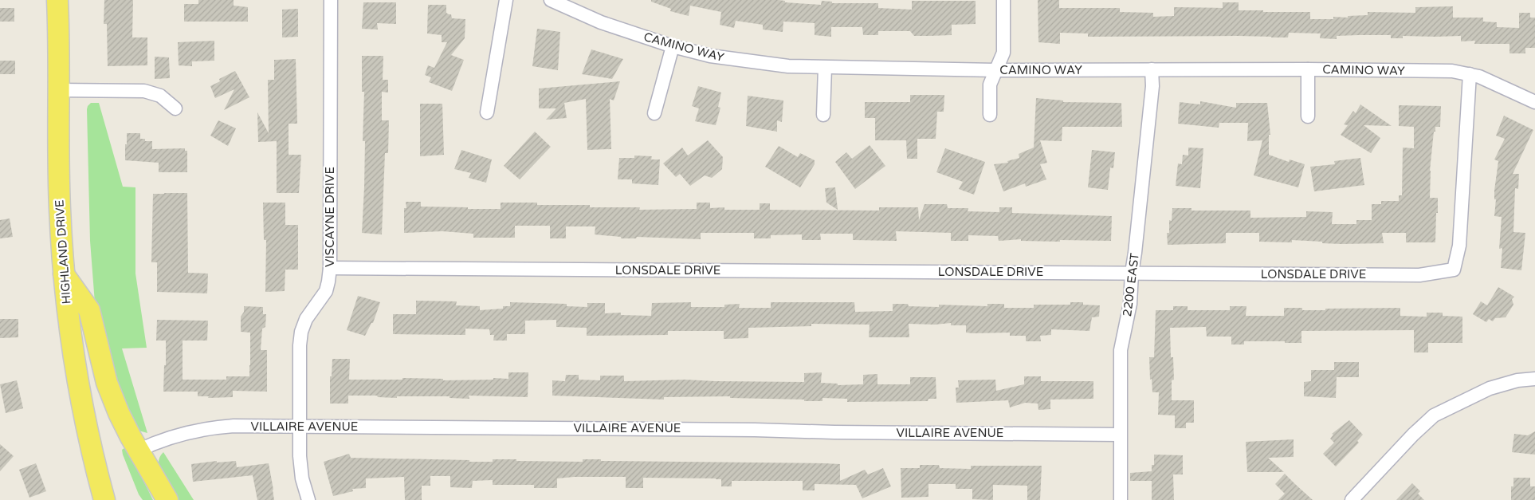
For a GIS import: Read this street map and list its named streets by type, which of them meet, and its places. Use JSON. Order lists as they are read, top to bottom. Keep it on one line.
{"streets":{"main road":["HIGHLAND DRIVE"],"street":["CAMINO WAY","VISCAYNE DRIVE","LONSDALE DRIVE","2200 EAST","VILLAIRE AVENUE"]},"crossings":[["CAMINO WAY","LONSDALE DRIVE"],["CAMINO WAY","2200 EAST"],["VISCAYNE DRIVE","LONSDALE DRIVE"],["VISCAYNE DRIVE","VILLAIRE AVENUE"],["LONSDALE DRIVE","2200 EAST"],["2200 EAST","VILLAIRE AVENUE"]]}
